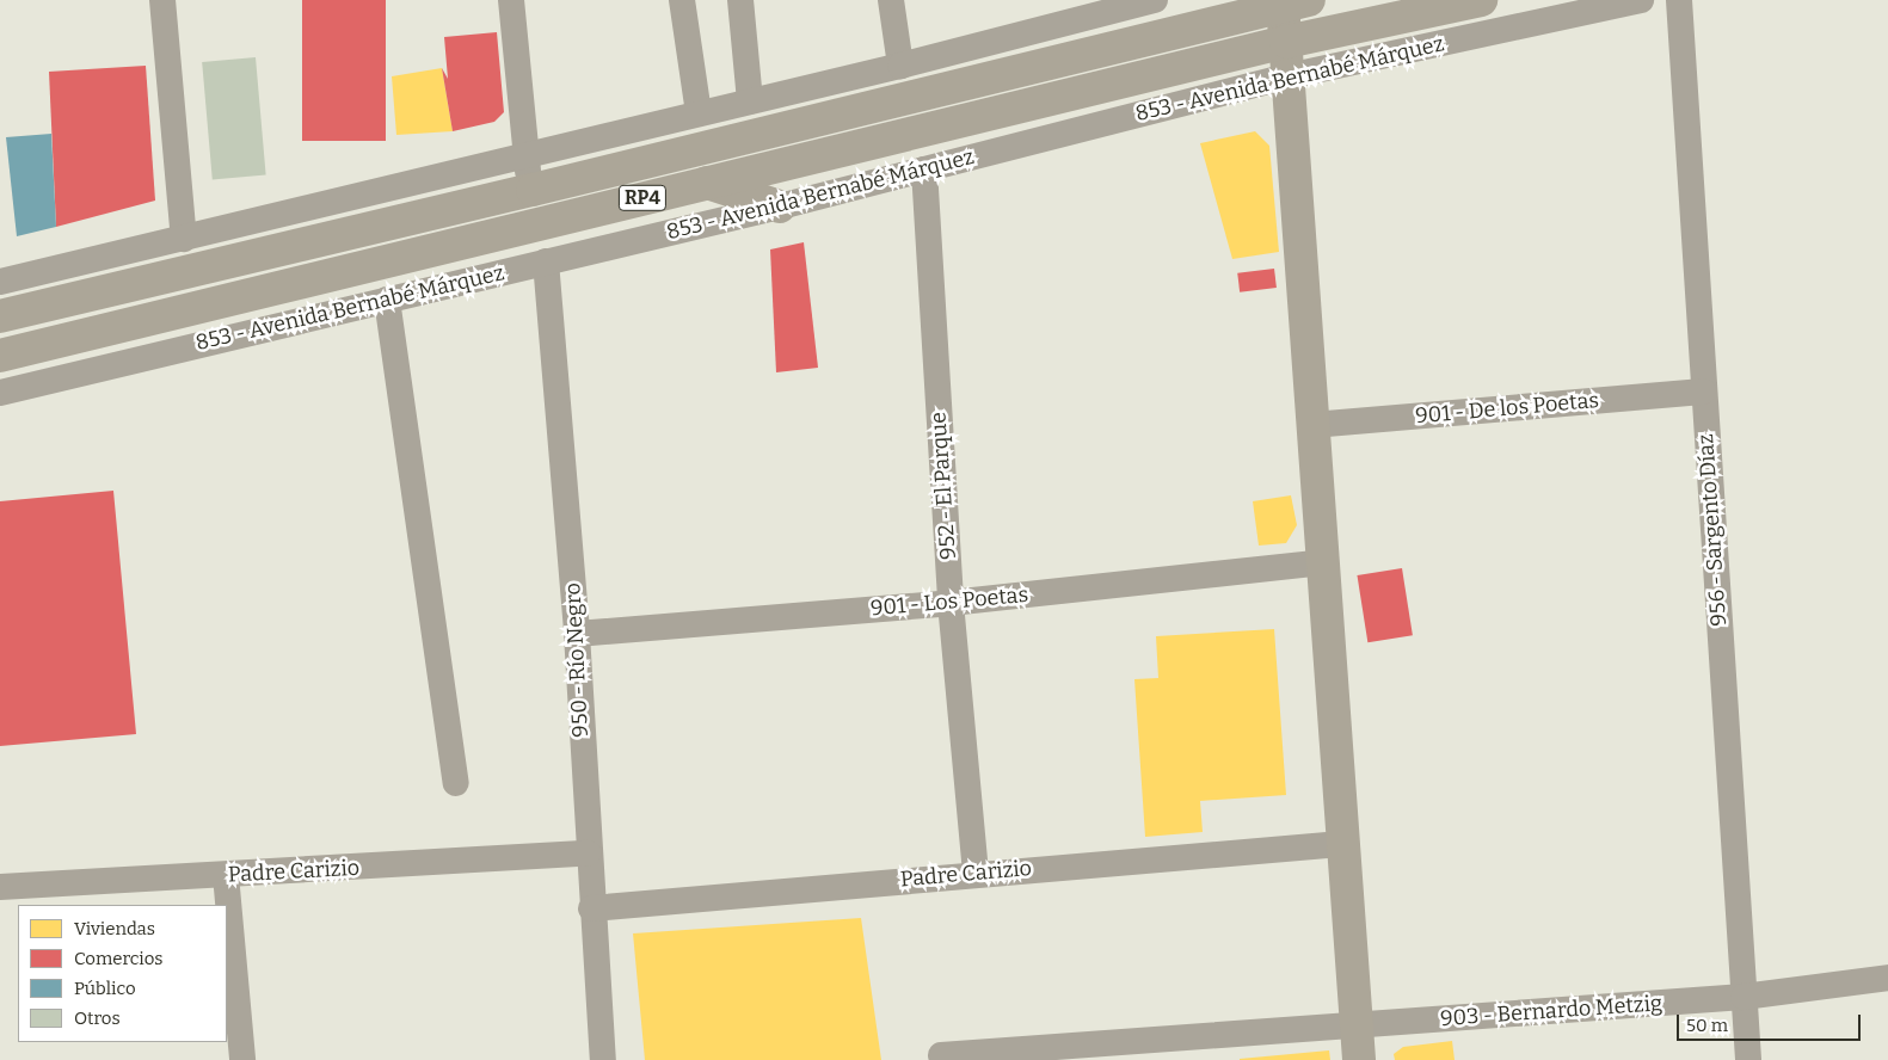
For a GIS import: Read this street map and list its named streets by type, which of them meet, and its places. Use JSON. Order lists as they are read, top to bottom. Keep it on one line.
{"streets":{"main road":["853 - Avenida Bernabé Márquez","RP4"],"street":["901 - De los Poetas","952 - El Parque","956 - Sargento Díaz","901 - Los Poetas","950 - Río Negro","Padre Carizio","903 - Bernardo Metzig"]},"crossings":[["853 - Avenida Bernabé Márquez","952 - El Parque"],["853 - Avenida Bernabé Márquez","950 - Río Negro"],["901 - De los Poetas","956 - Sargento Díaz"],["952 - El Parque","901 - Los Poetas"],["952 - El Parque","Padre Carizio"],["956 - Sargento Díaz","903 - Bernardo Metzig"],["901 - Los Poetas","950 - Río Negro"],["950 - Río Negro","Padre Carizio"]],"legend":["Viviendas","Comercios","Público","Otros"],"scale_bar":"50 m"}
